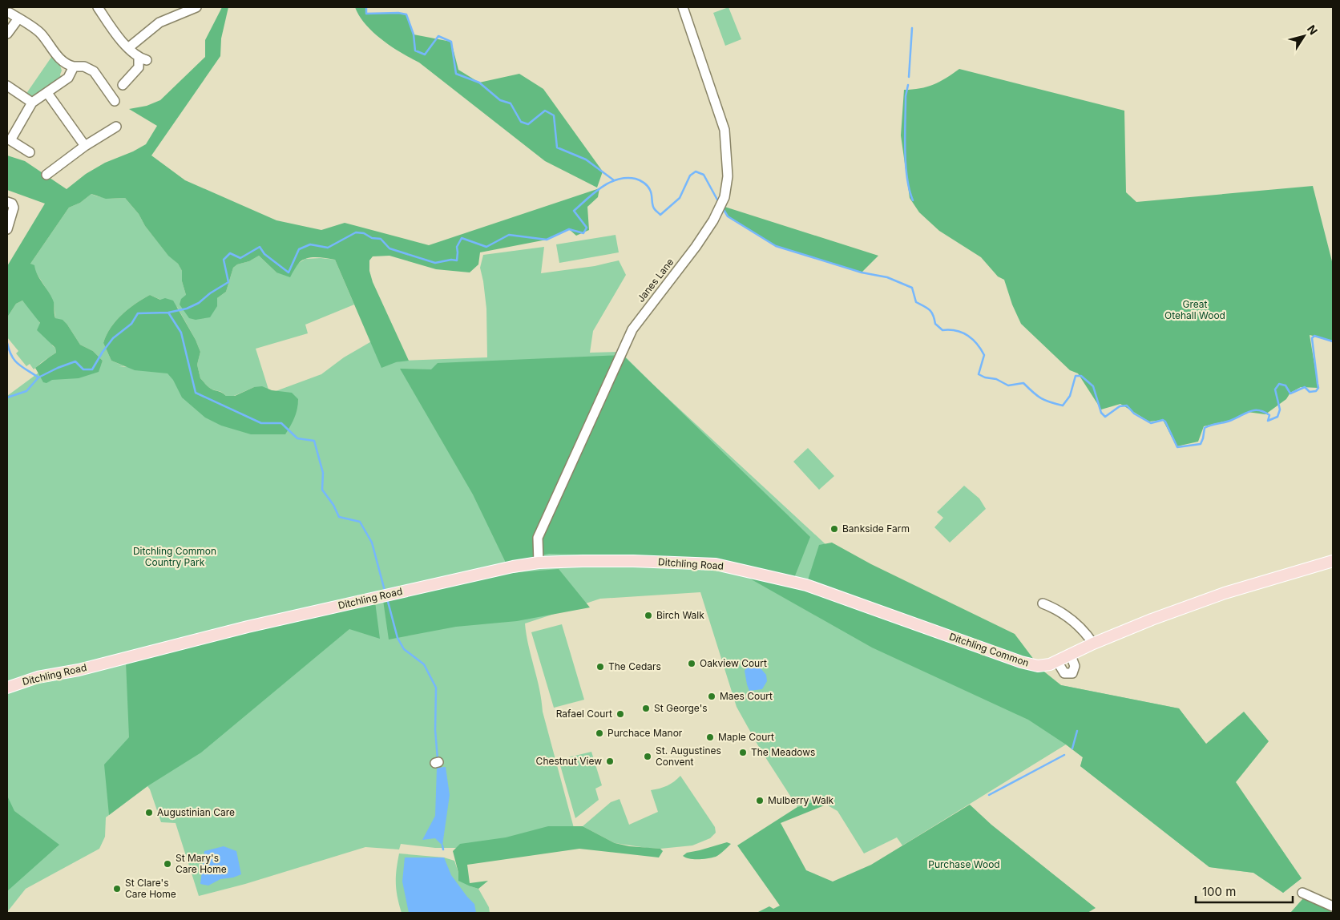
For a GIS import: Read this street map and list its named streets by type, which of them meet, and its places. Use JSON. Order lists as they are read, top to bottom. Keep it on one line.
{"streets":{"main road":["Ditchling Road","Ditchling Common"],"street":["Janes Lane"]},"crossings":[["Janes Lane","Ditchling Road"],["Ditchling Road","Ditchling Common"]],"parks":["Great Otehall Wood","Ditchling Common Country Park","Purchase Wood"],"places":["Bankside Farm","Birch Walk","Oakview Court","The Cedars","Maes Court","St George's","Rafael Court","Purchace Manor","Maple Court","The Meadows","St. Augustines Convent","Chestnut View","Mulberry Walk","Augustinian Care","St Mary's Care Home","St Clare's Care Home"],"scale_bar":"100 m","north":"top right"}
